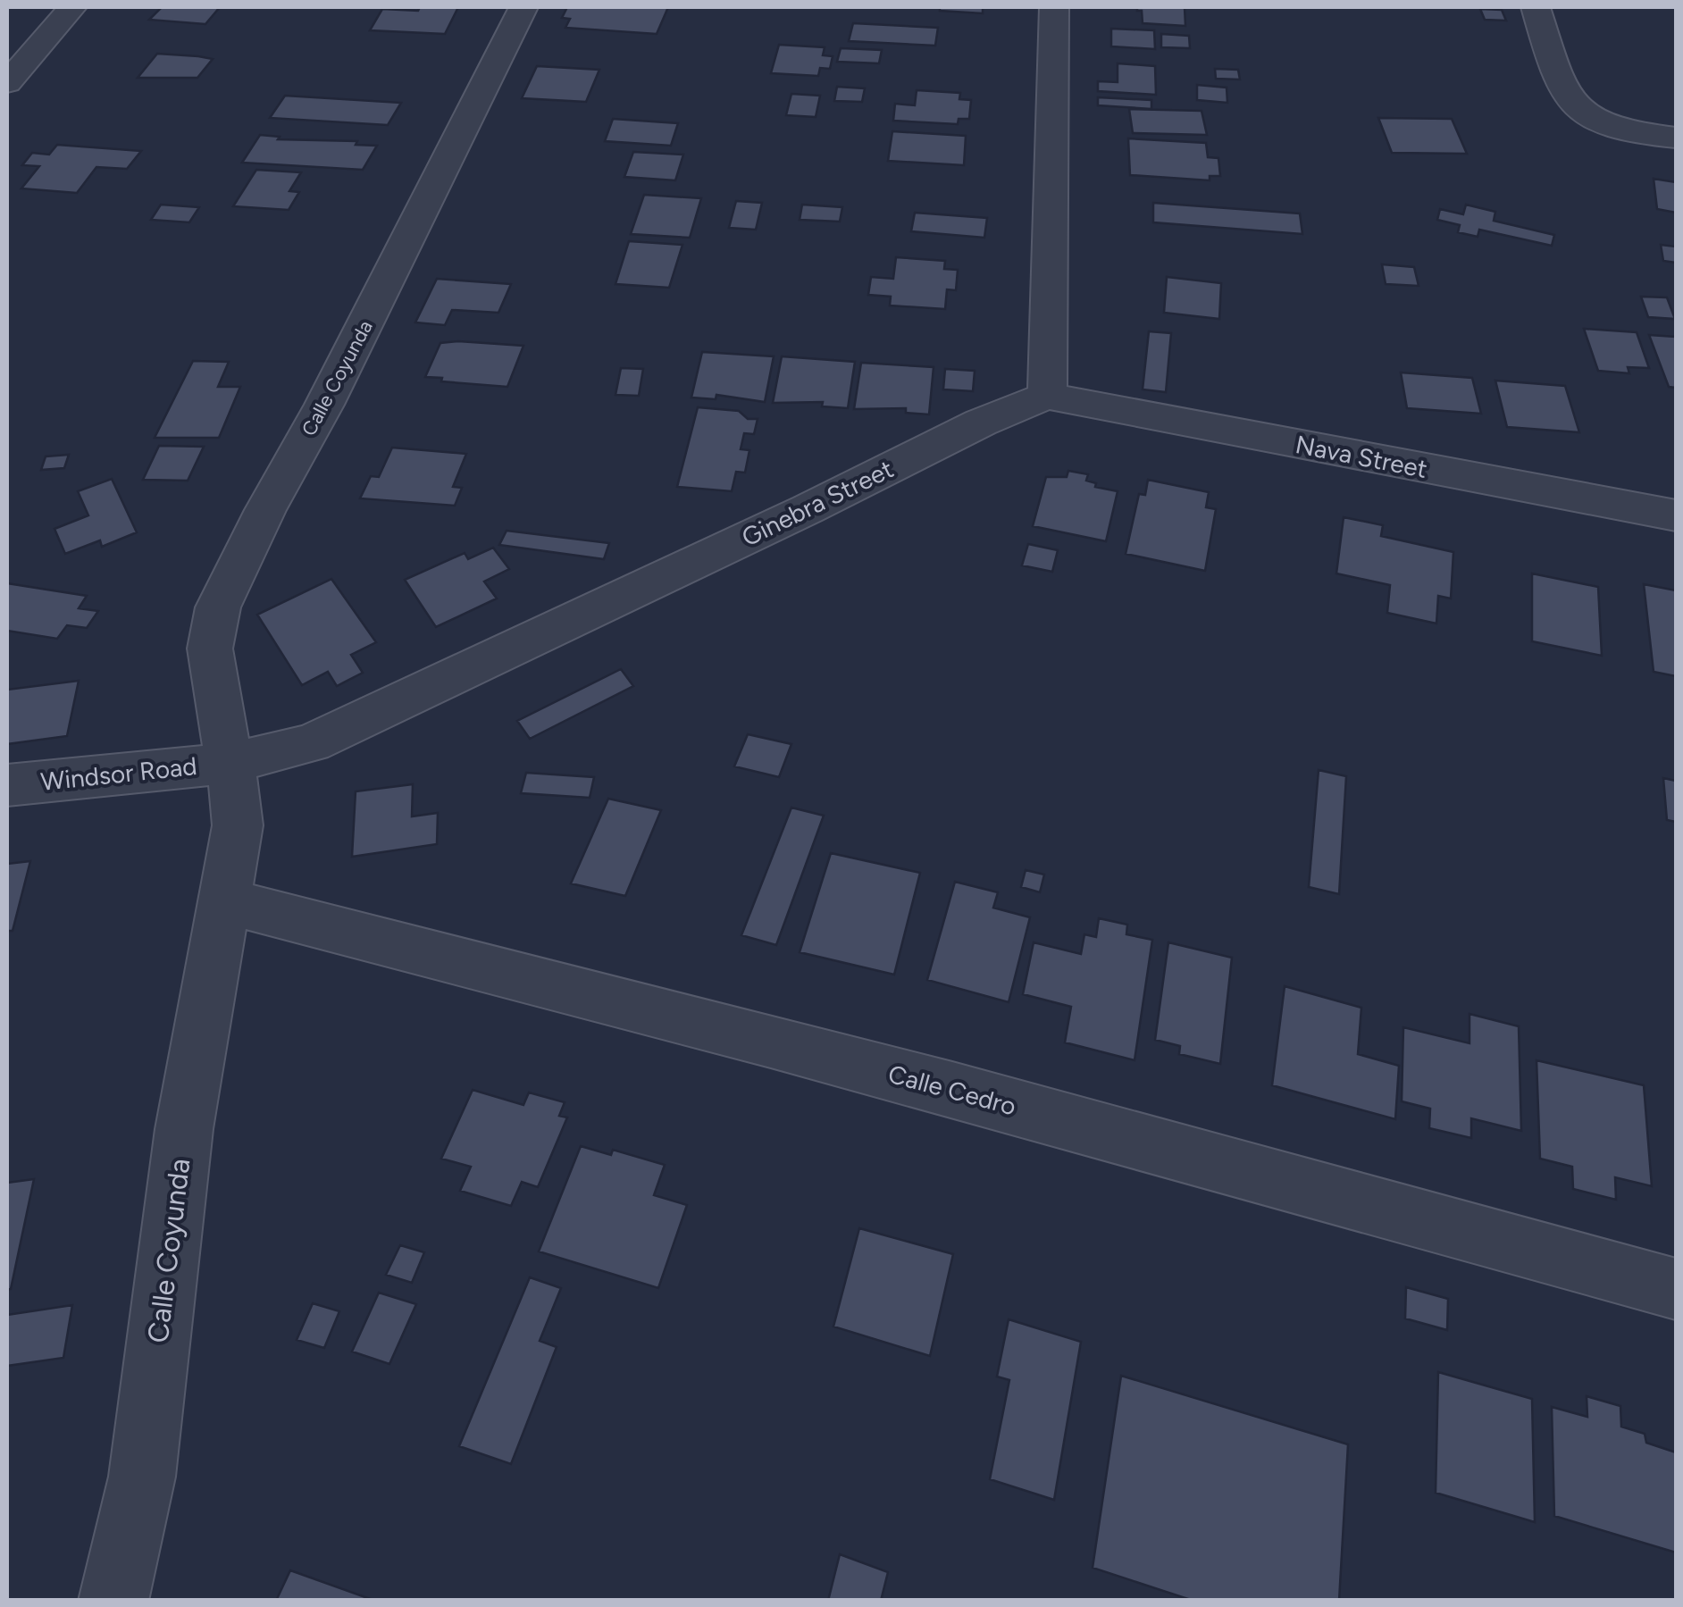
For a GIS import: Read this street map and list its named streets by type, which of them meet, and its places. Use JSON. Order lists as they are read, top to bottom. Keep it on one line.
{"streets":{"street":["Calle Coyunda","Nava Street","Ginebra Street","Windsor Road","Calle Cedro"]},"crossings":[["Calle Coyunda","Ginebra Street"],["Calle Coyunda","Windsor Road"],["Calle Coyunda","Calle Cedro"],["Nava Street","Ginebra Street"],["Ginebra Street","Windsor Road"]]}
